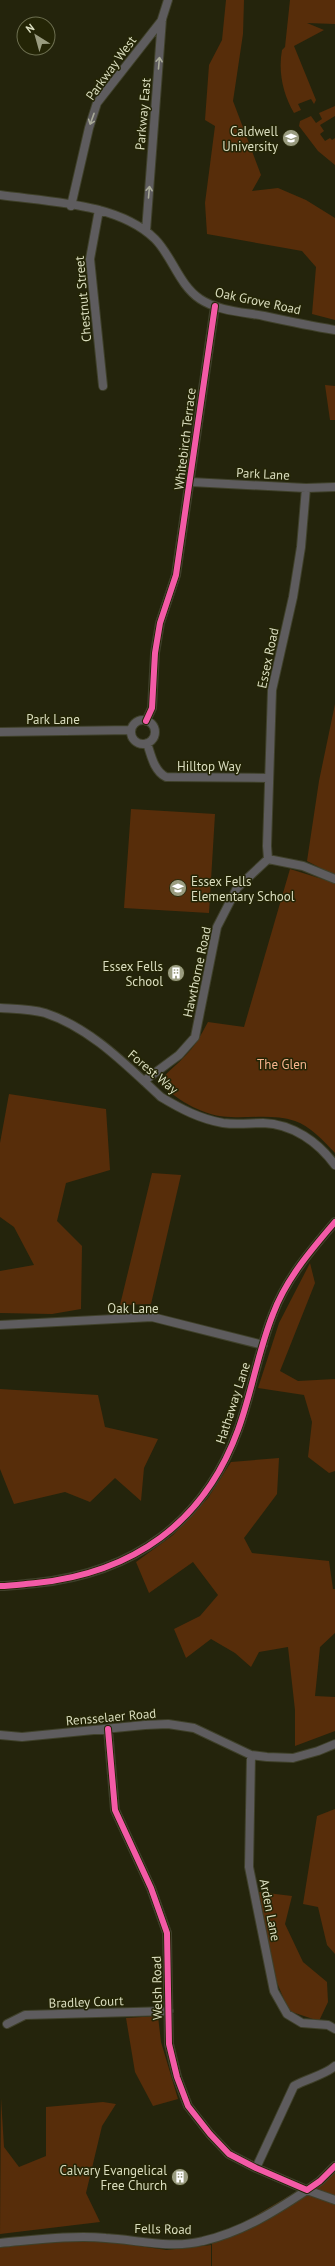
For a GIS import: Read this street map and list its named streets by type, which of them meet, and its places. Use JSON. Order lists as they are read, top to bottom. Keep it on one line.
{"streets":{"street":["Parkway West","Parkway East","Chestnut Street","Oak Grove Road","Whitebirch Terrace","Park Lane","Essex Road","Hilltop Way","Hawthorne Road","Forest Way","Oak Lane","Hathaway Lane","Rensselaer Road","Arden Lane","Welsh Road","Bradley Court","Fells Road"]},"crossings":[["Parkway West","Parkway East"],["Parkway West","Oak Grove Road"],["Parkway East","Oak Grove Road"],["Chestnut Street","Oak Grove Road"],["Oak Grove Road","Whitebirch Terrace"],["Whitebirch Terrace","Park Lane"],["Whitebirch Terrace","Hilltop Way"],["Park Lane","Essex Road"],["Park Lane","Hilltop Way"],["Essex Road","Hilltop Way"],["Essex Road","Hawthorne Road"],["Hawthorne Road","Forest Way"],["Oak Lane","Hathaway Lane"],["Rensselaer Road","Arden Lane"],["Rensselaer Road","Welsh Road"],["Welsh Road","Bradley Court"],["Welsh Road","Fells Road"]],"one_way":["Parkway West","Parkway East"],"parks":["The Glen"],"places":{"school or university":["Caldwell University","Essex Fells Elementary School"],"building":["Essex Fells School","Calvary Evangelical Free Church"]},"north":"top left"}
